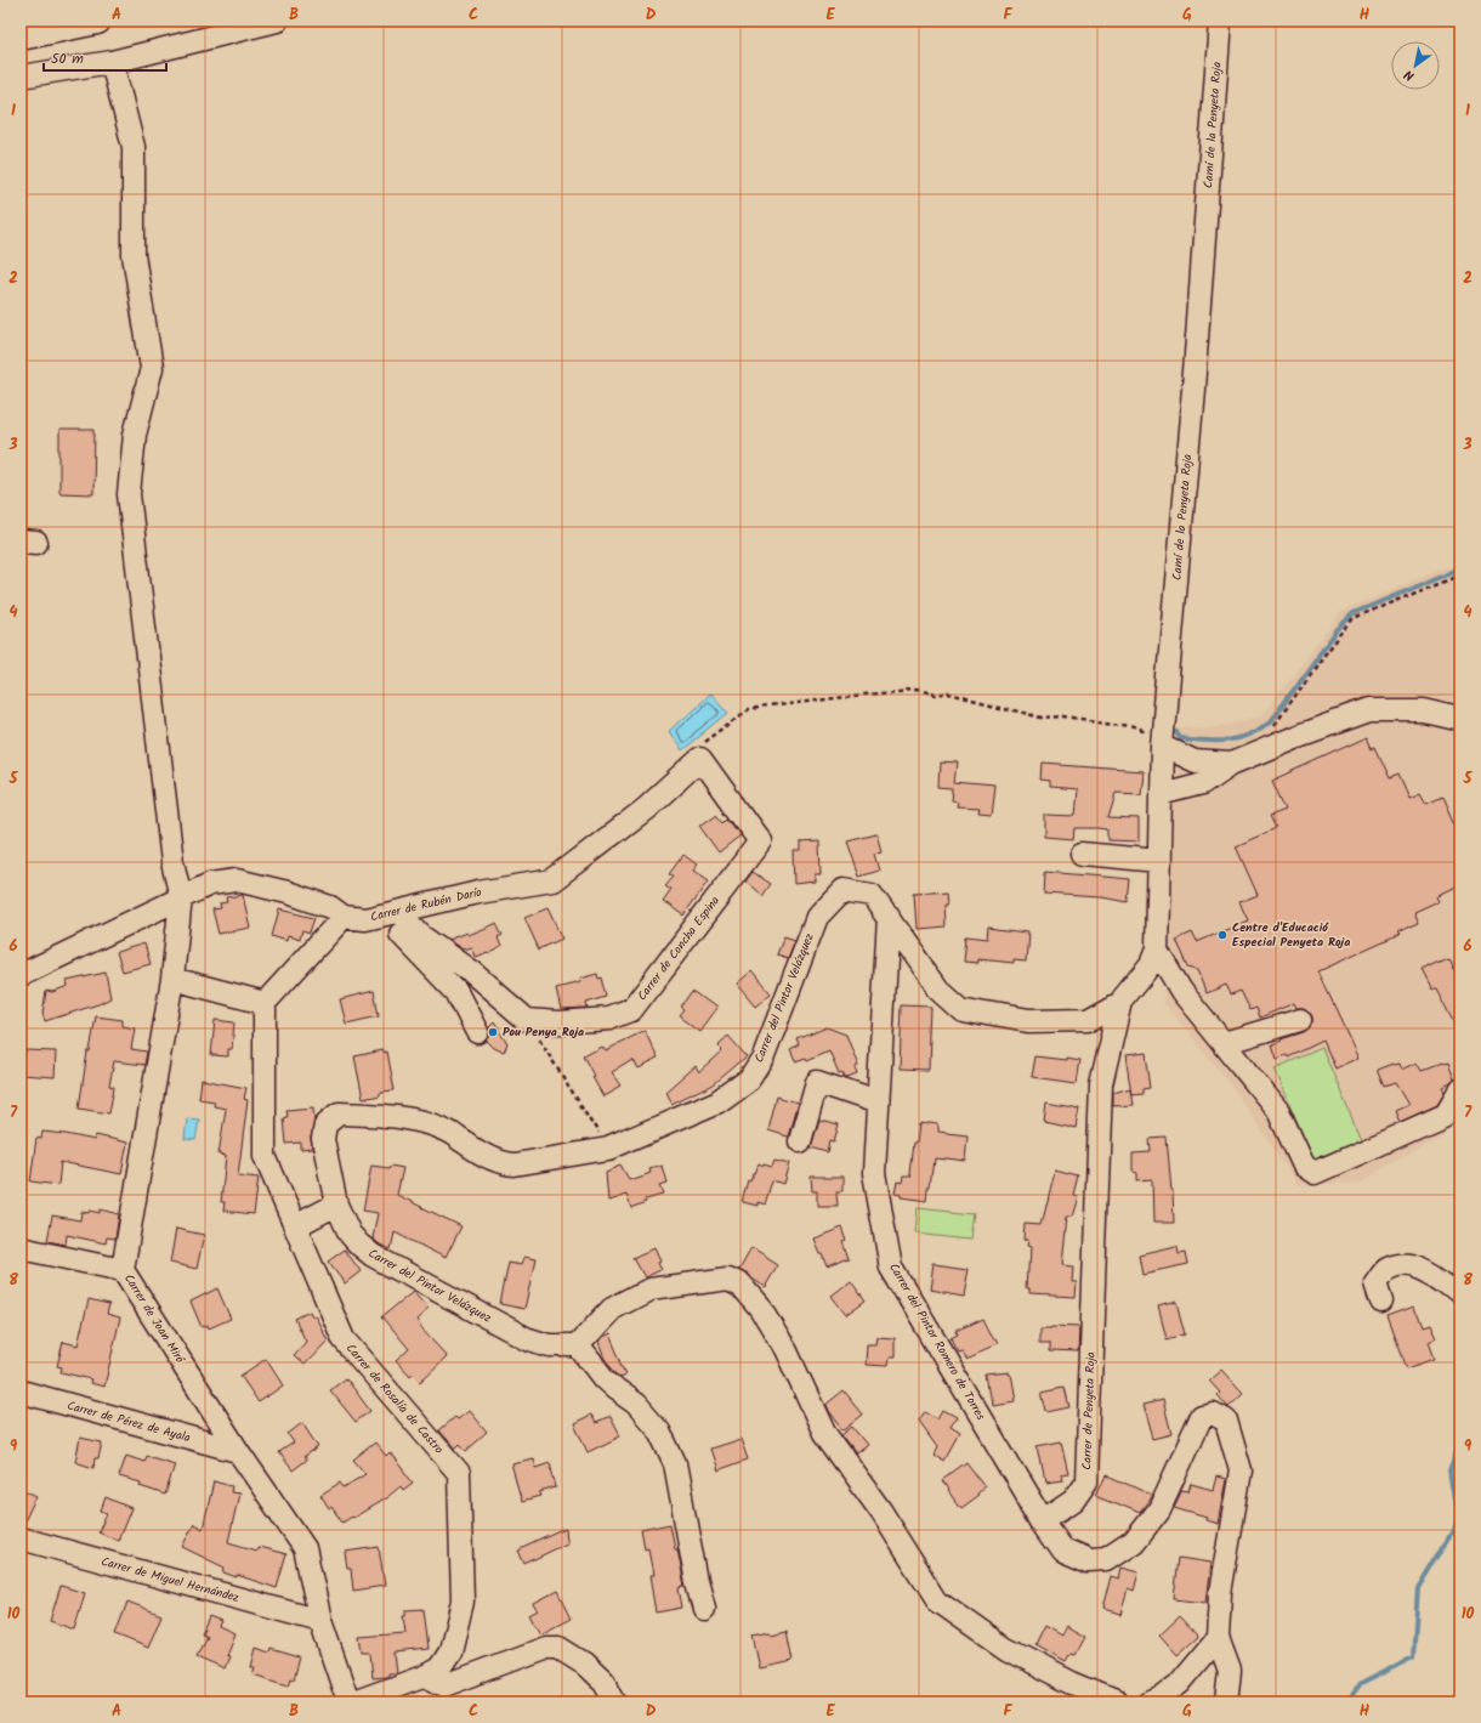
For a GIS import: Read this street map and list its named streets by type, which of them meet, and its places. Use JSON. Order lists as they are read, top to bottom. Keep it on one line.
{"streets":{"street":["Camí de la Penyeta Roja","Carrer de Rubén Darío","Carrer de Concha Espina","Carrer del Pintor Velázquez","Carrer de Joan Miró","Carrer del Pintor Romero de Torres","Carrer de Rosalía de Castro","Carrer de Penyeta Roja","Carrer de Pérez de Ayala","Carrer de Miguel Hernández"]},"crossings":[["Camí de la Penyeta Roja","Carrer del Pintor Velázquez"],["Camí de la Penyeta Roja","Carrer de Penyeta Roja"],["Carrer de Rubén Darío","Carrer de Concha Espina"],["Carrer de Rubén Darío","Carrer de Joan Miró"],["Carrer del Pintor Velázquez","Carrer del Pintor Romero de Torres"],["Carrer del Pintor Velázquez","Carrer de Penyeta Roja"],["Carrer de Joan Miró","Carrer de Pérez de Ayala"],["Carrer de Joan Miró","Carrer de Miguel Hernández"],["Carrer del Pintor Romero de Torres","Carrer de Penyeta Roja"]],"places":["Centre d'Educació Especial Penyeta Roja","Pou Penya Roja"],"scale_bar":"50 m","north":"bottom left","grid":{"columns":["A","B","C","D","E","F","G","H"],"rows":["1","2","3","4","5","6","7","8","9","10"]}}
